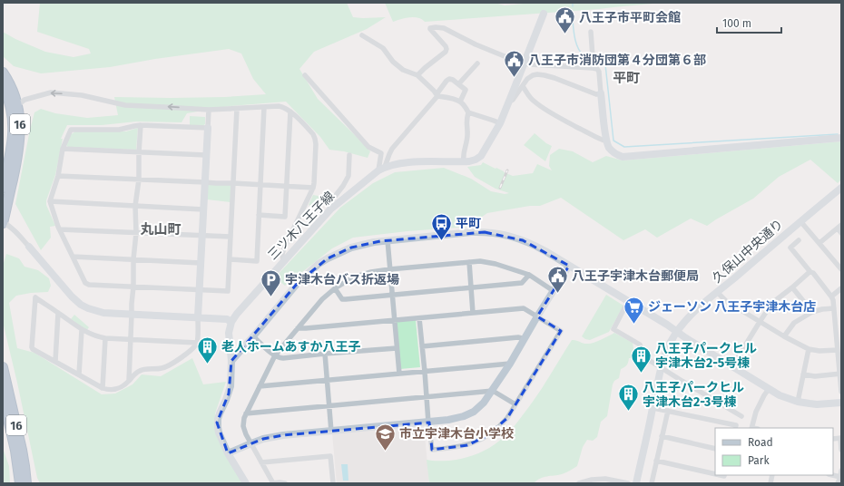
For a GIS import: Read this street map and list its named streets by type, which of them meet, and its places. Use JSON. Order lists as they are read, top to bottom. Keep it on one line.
{"streets":{"highway":["16"],"street":["三ツ木八王子線","久保山中央通り"]},"districts":["平町","丸山町"],"places":{"public building":["八王子市平町会館","八王子市消防団第４分団第６部","八王子宇津木台郵便局"],"bus stop":["平町"],"parking":["宇津木台バス折返場"],"supermarket":["ジェーソン 八王子宇津木台店"],"building":["老人ホームあすか八王子","八王子パークヒル 宇津木台2-5号棟","八王子パークヒル 宇津木台2-3号棟"],"school or university":["市立宇津木台小学校"]},"legend":["Road","Park"],"scale_bar":"100 m"}
